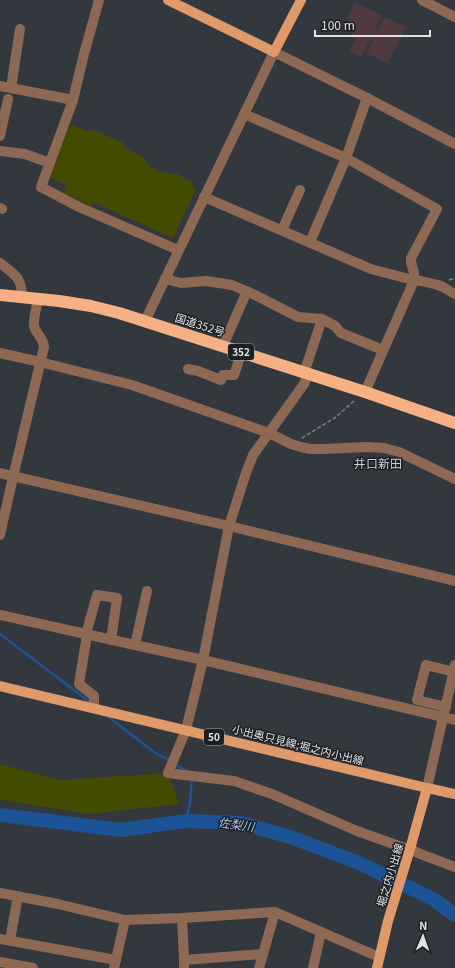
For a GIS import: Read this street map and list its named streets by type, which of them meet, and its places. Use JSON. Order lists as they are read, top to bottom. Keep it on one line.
{"streets":{"highway":["国道352号","352"],"main road":["50","小出奥只見線;堀之内小出線","堀之内小出線"]},"crossings":[["50","小出奥只見線;堀之内小出線"],["50","堀之内小出線"],["小出奥只見線;堀之内小出線","堀之内小出線"]],"districts":["井口新田"],"water":["佐梨川"],"scale_bar":"100 m","north":"top"}
